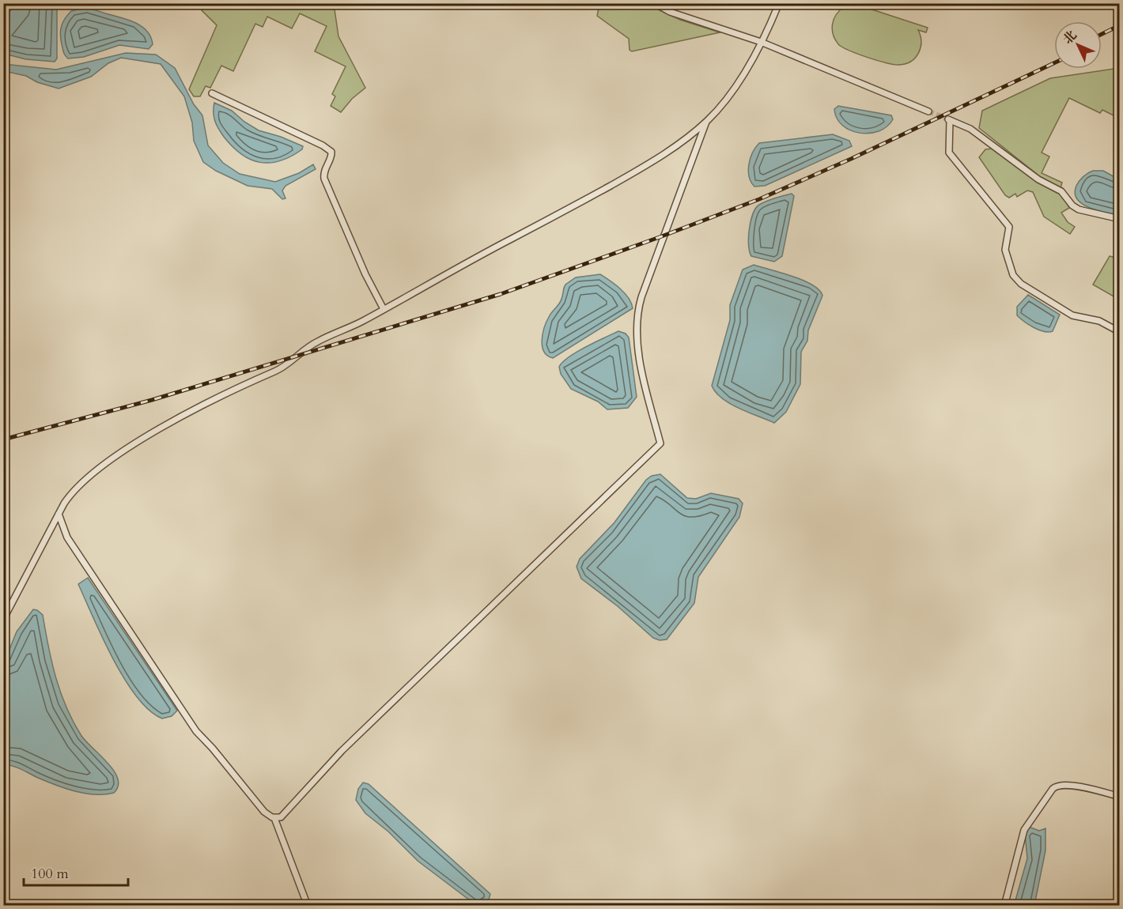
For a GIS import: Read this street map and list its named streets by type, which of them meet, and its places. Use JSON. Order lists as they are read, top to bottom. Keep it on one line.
{"scale_bar":"100 m","north":"top left"}
